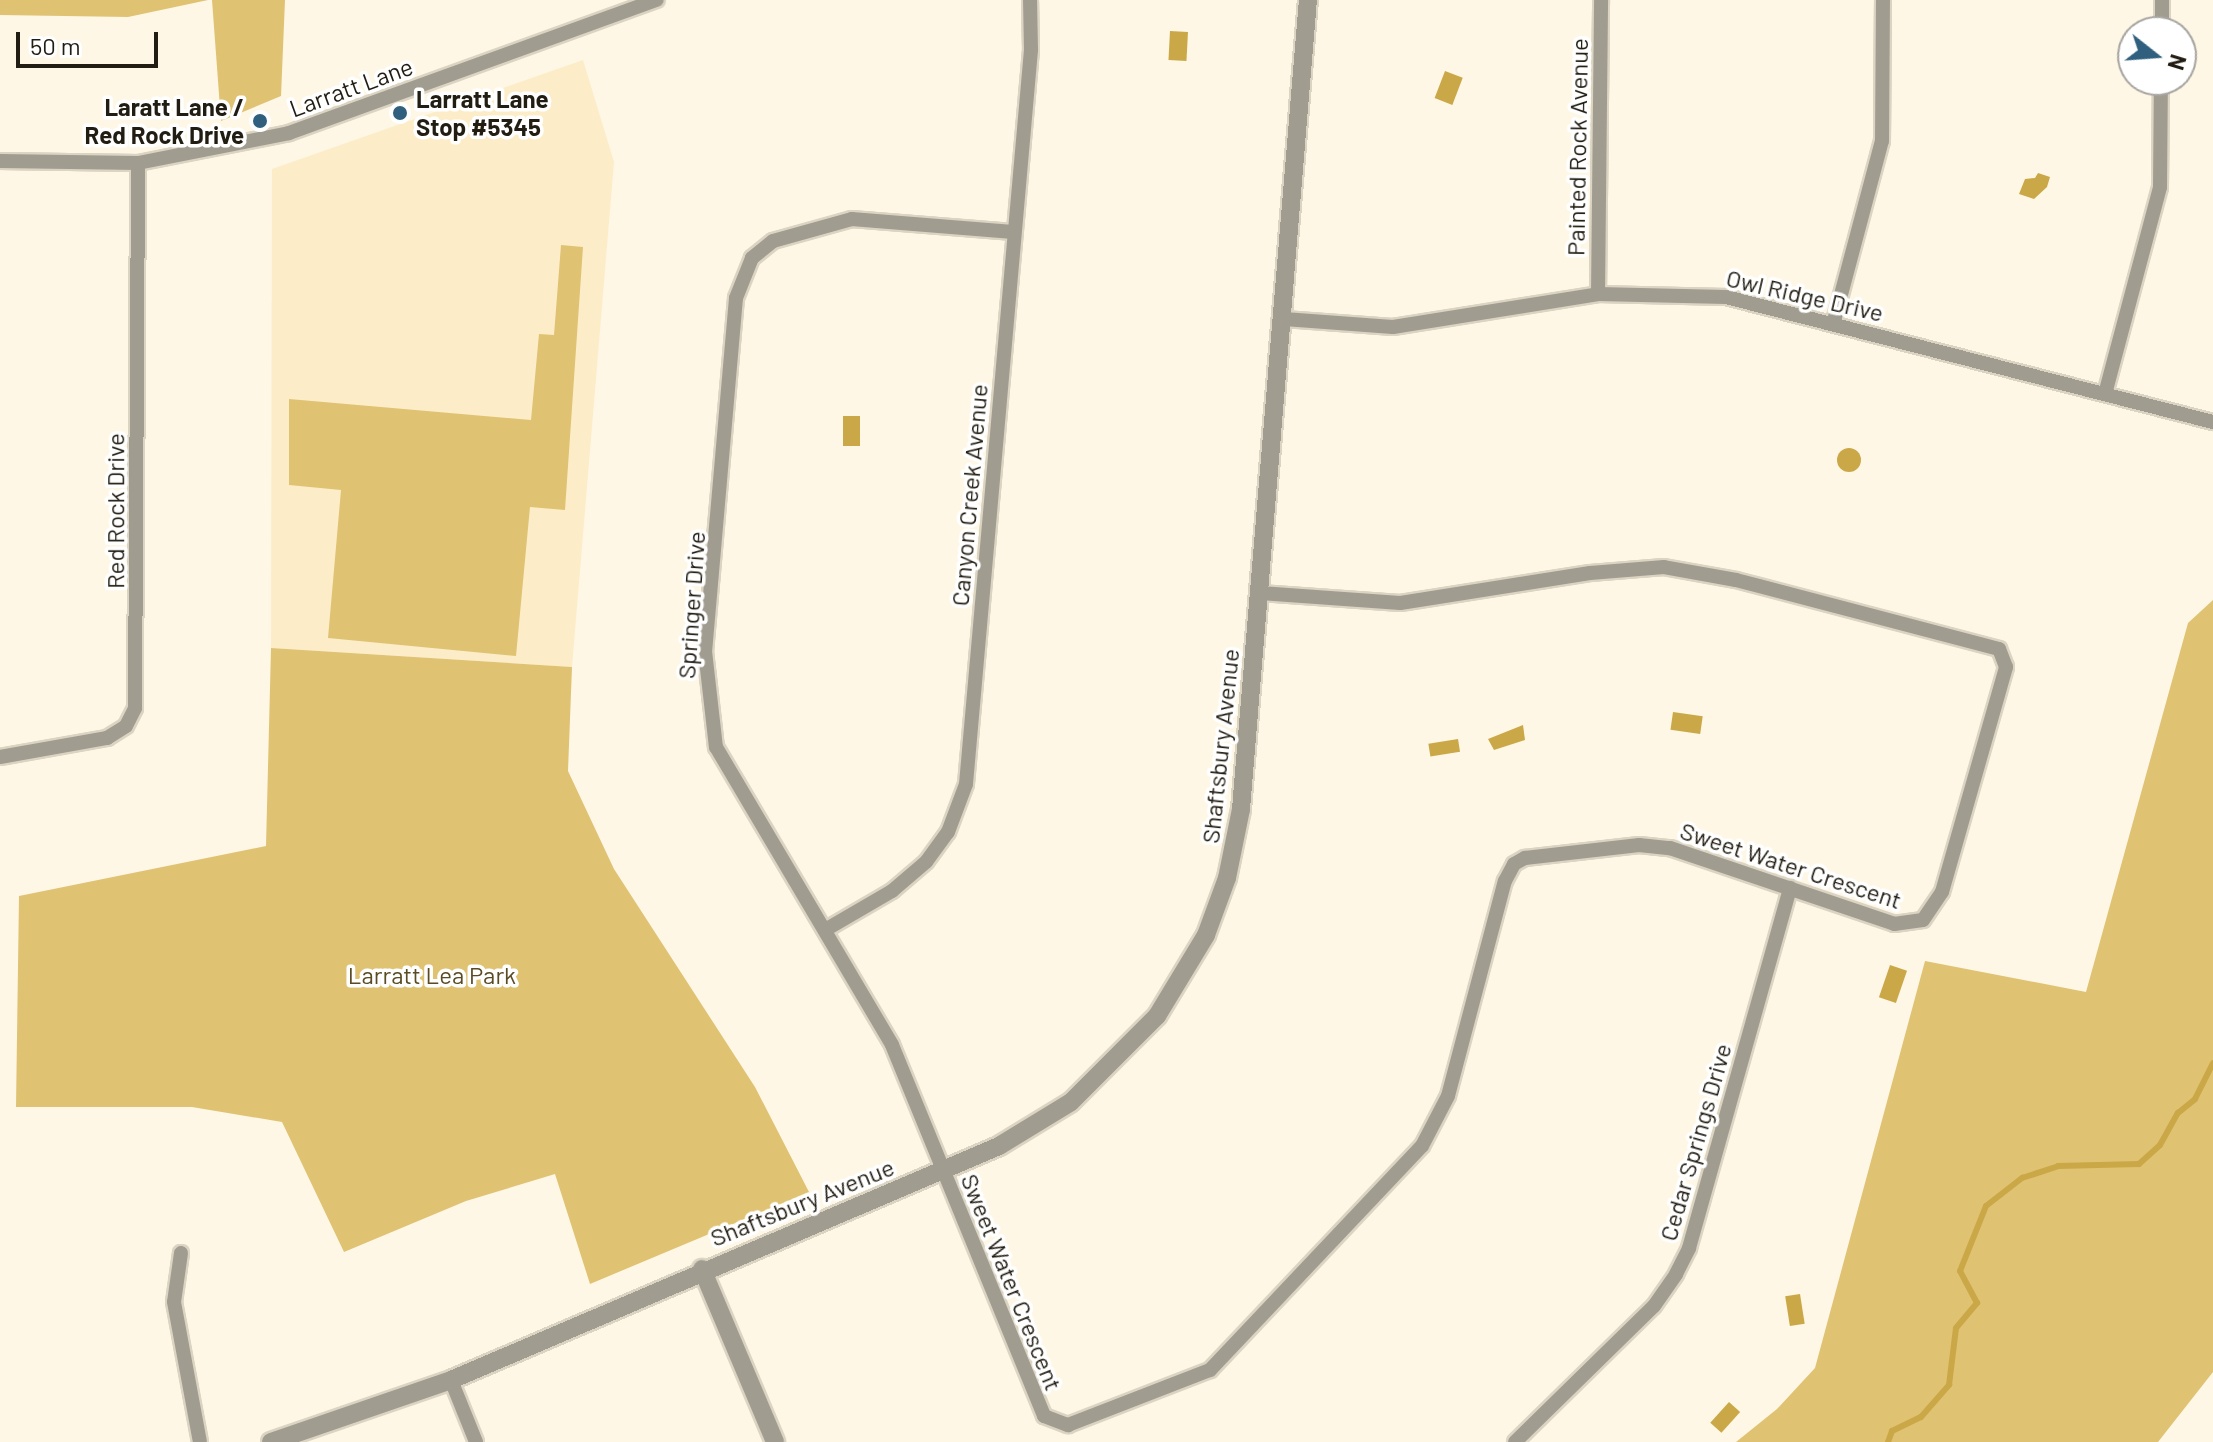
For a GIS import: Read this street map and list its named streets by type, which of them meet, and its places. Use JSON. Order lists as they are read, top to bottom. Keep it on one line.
{"streets":{"street":["Larratt Lane","Painted Rock Avenue","Owl Ridge Drive","Canyon Creek Avenue","Red Rock Drive","Springer Drive","Shaftsbury Avenue","Sweet Water Crescent","Cedar Springs Drive"]},"crossings":[["Larratt Lane","Red Rock Drive"],["Painted Rock Avenue","Owl Ridge Drive"],["Owl Ridge Drive","Shaftsbury Avenue"],["Canyon Creek Avenue","Springer Drive"],["Springer Drive","Shaftsbury Avenue"],["Springer Drive","Sweet Water Crescent"],["Shaftsbury Avenue","Sweet Water Crescent"],["Sweet Water Crescent","Cedar Springs Drive"]],"parks":["Larratt Lea Park"],"places":["Larratt Lane Stop #5345","Laratt Lane / Red Rock Drive"],"scale_bar":"50 m","north":"right"}
